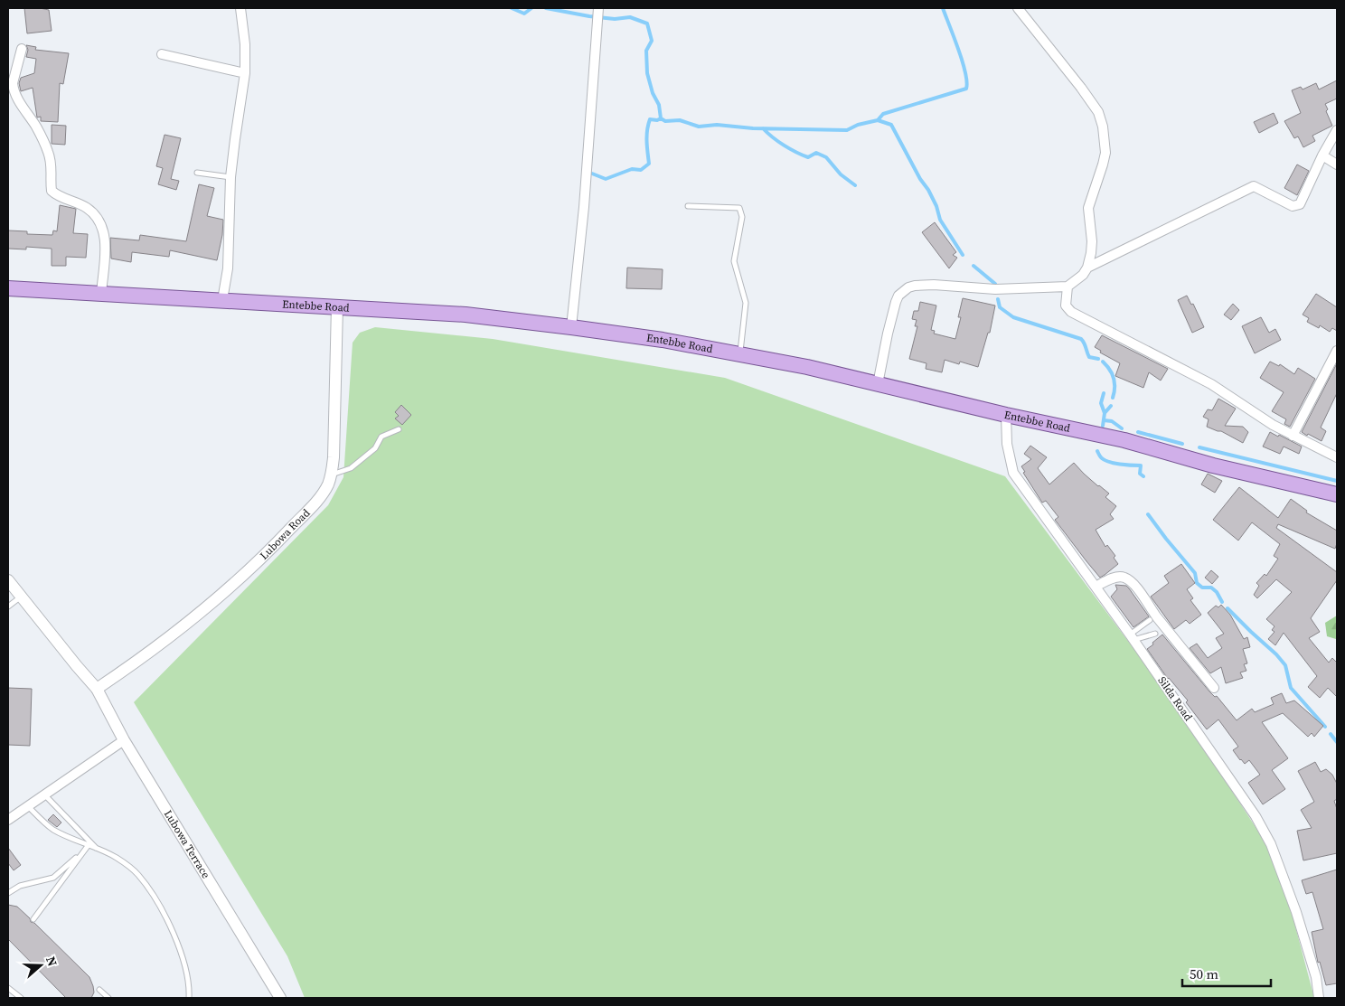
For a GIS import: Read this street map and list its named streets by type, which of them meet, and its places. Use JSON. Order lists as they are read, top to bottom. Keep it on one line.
{"streets":{"main road":["Entebbe Road"],"street":["Lubowa Road","Silda Road","Lubowa Terrace"]},"crossings":[["Entebbe Road","Lubowa Road"],["Entebbe Road","Silda Road"],["Lubowa Road","Lubowa Terrace"]],"scale_bar":"50 m","north":"right"}
